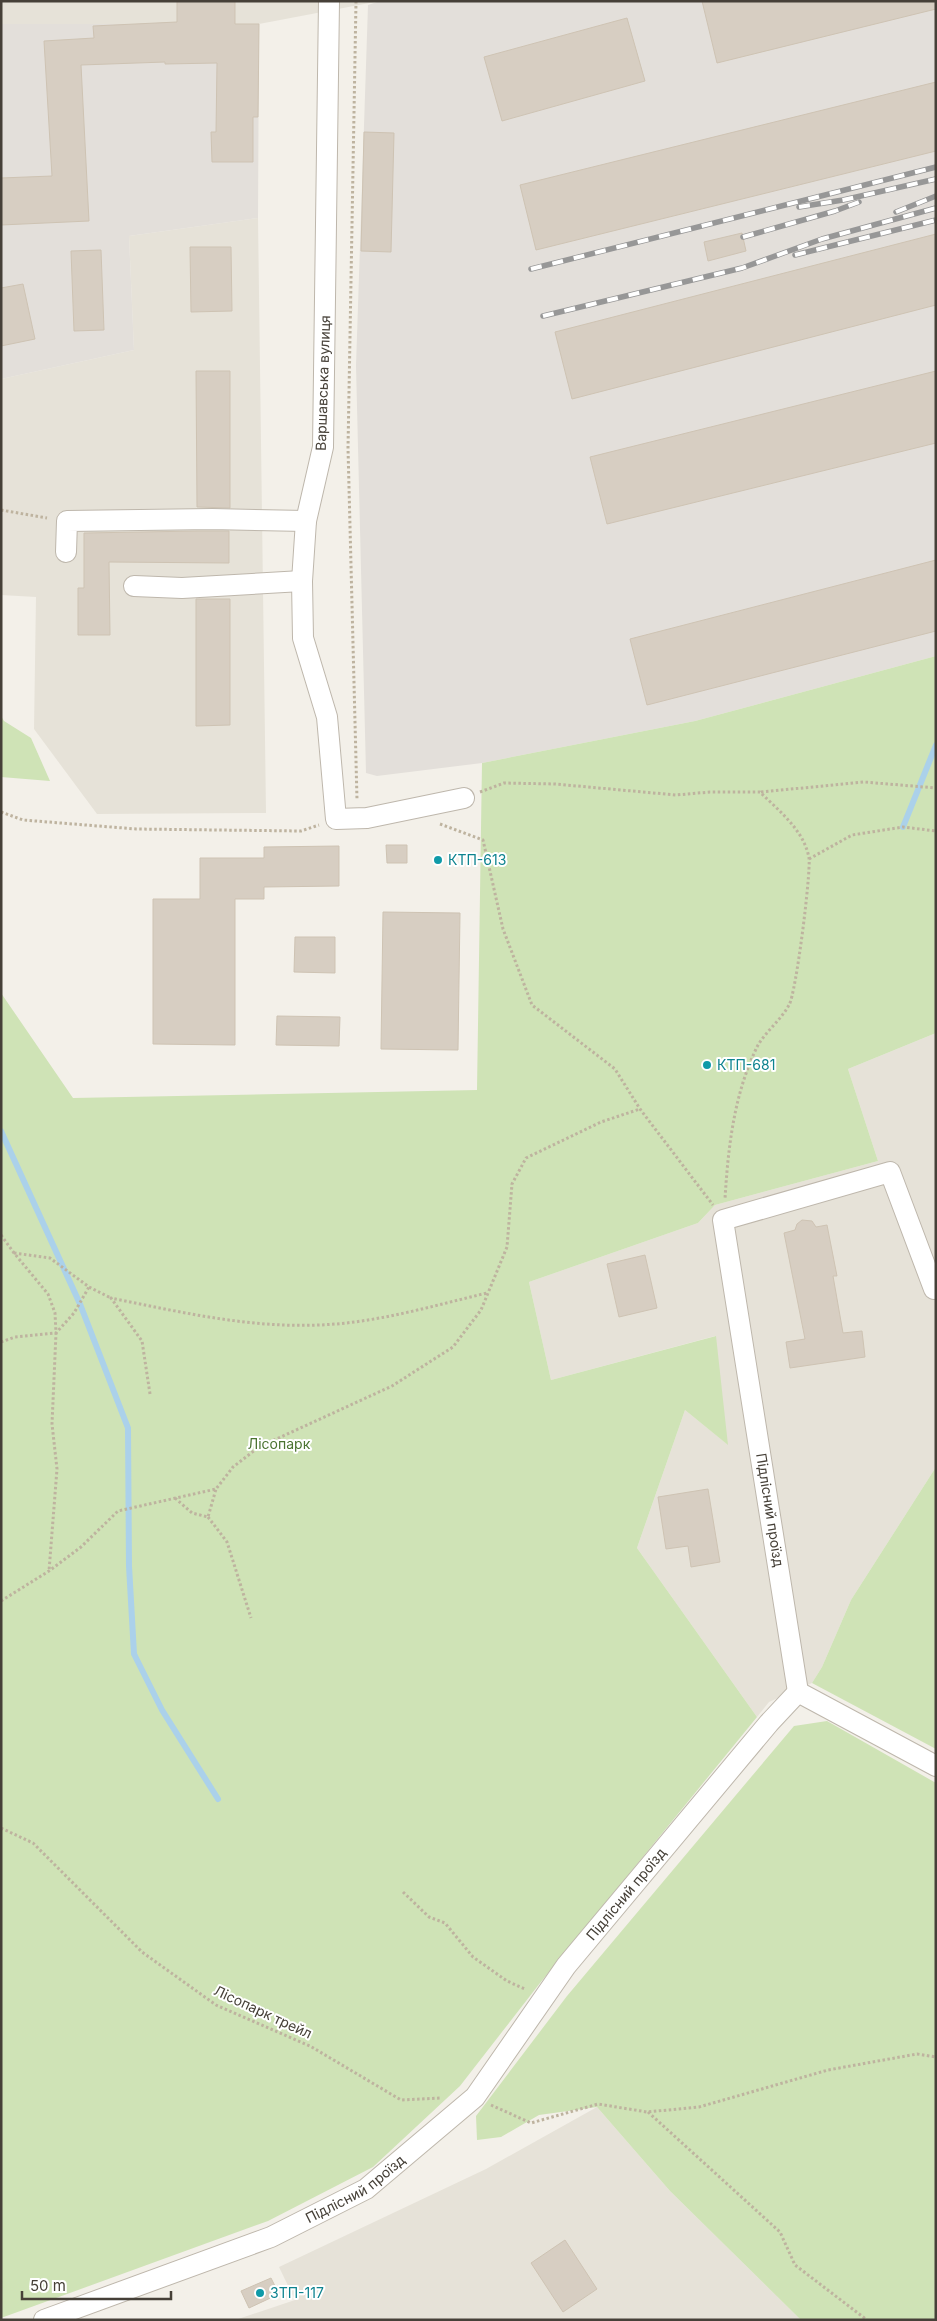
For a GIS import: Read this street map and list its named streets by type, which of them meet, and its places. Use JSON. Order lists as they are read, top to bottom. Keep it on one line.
{"streets":{"street":["Варшавська вулиця","Підлісний проїзд"],"path":["Лісопарк трейл"]},"crossings":[["Підлісний проїзд","Лісопарк трейл"]],"parks":["Лісопарк"],"places":["КТП-613","КТП-681","ЗТП-117"],"scale_bar":"50 m"}
